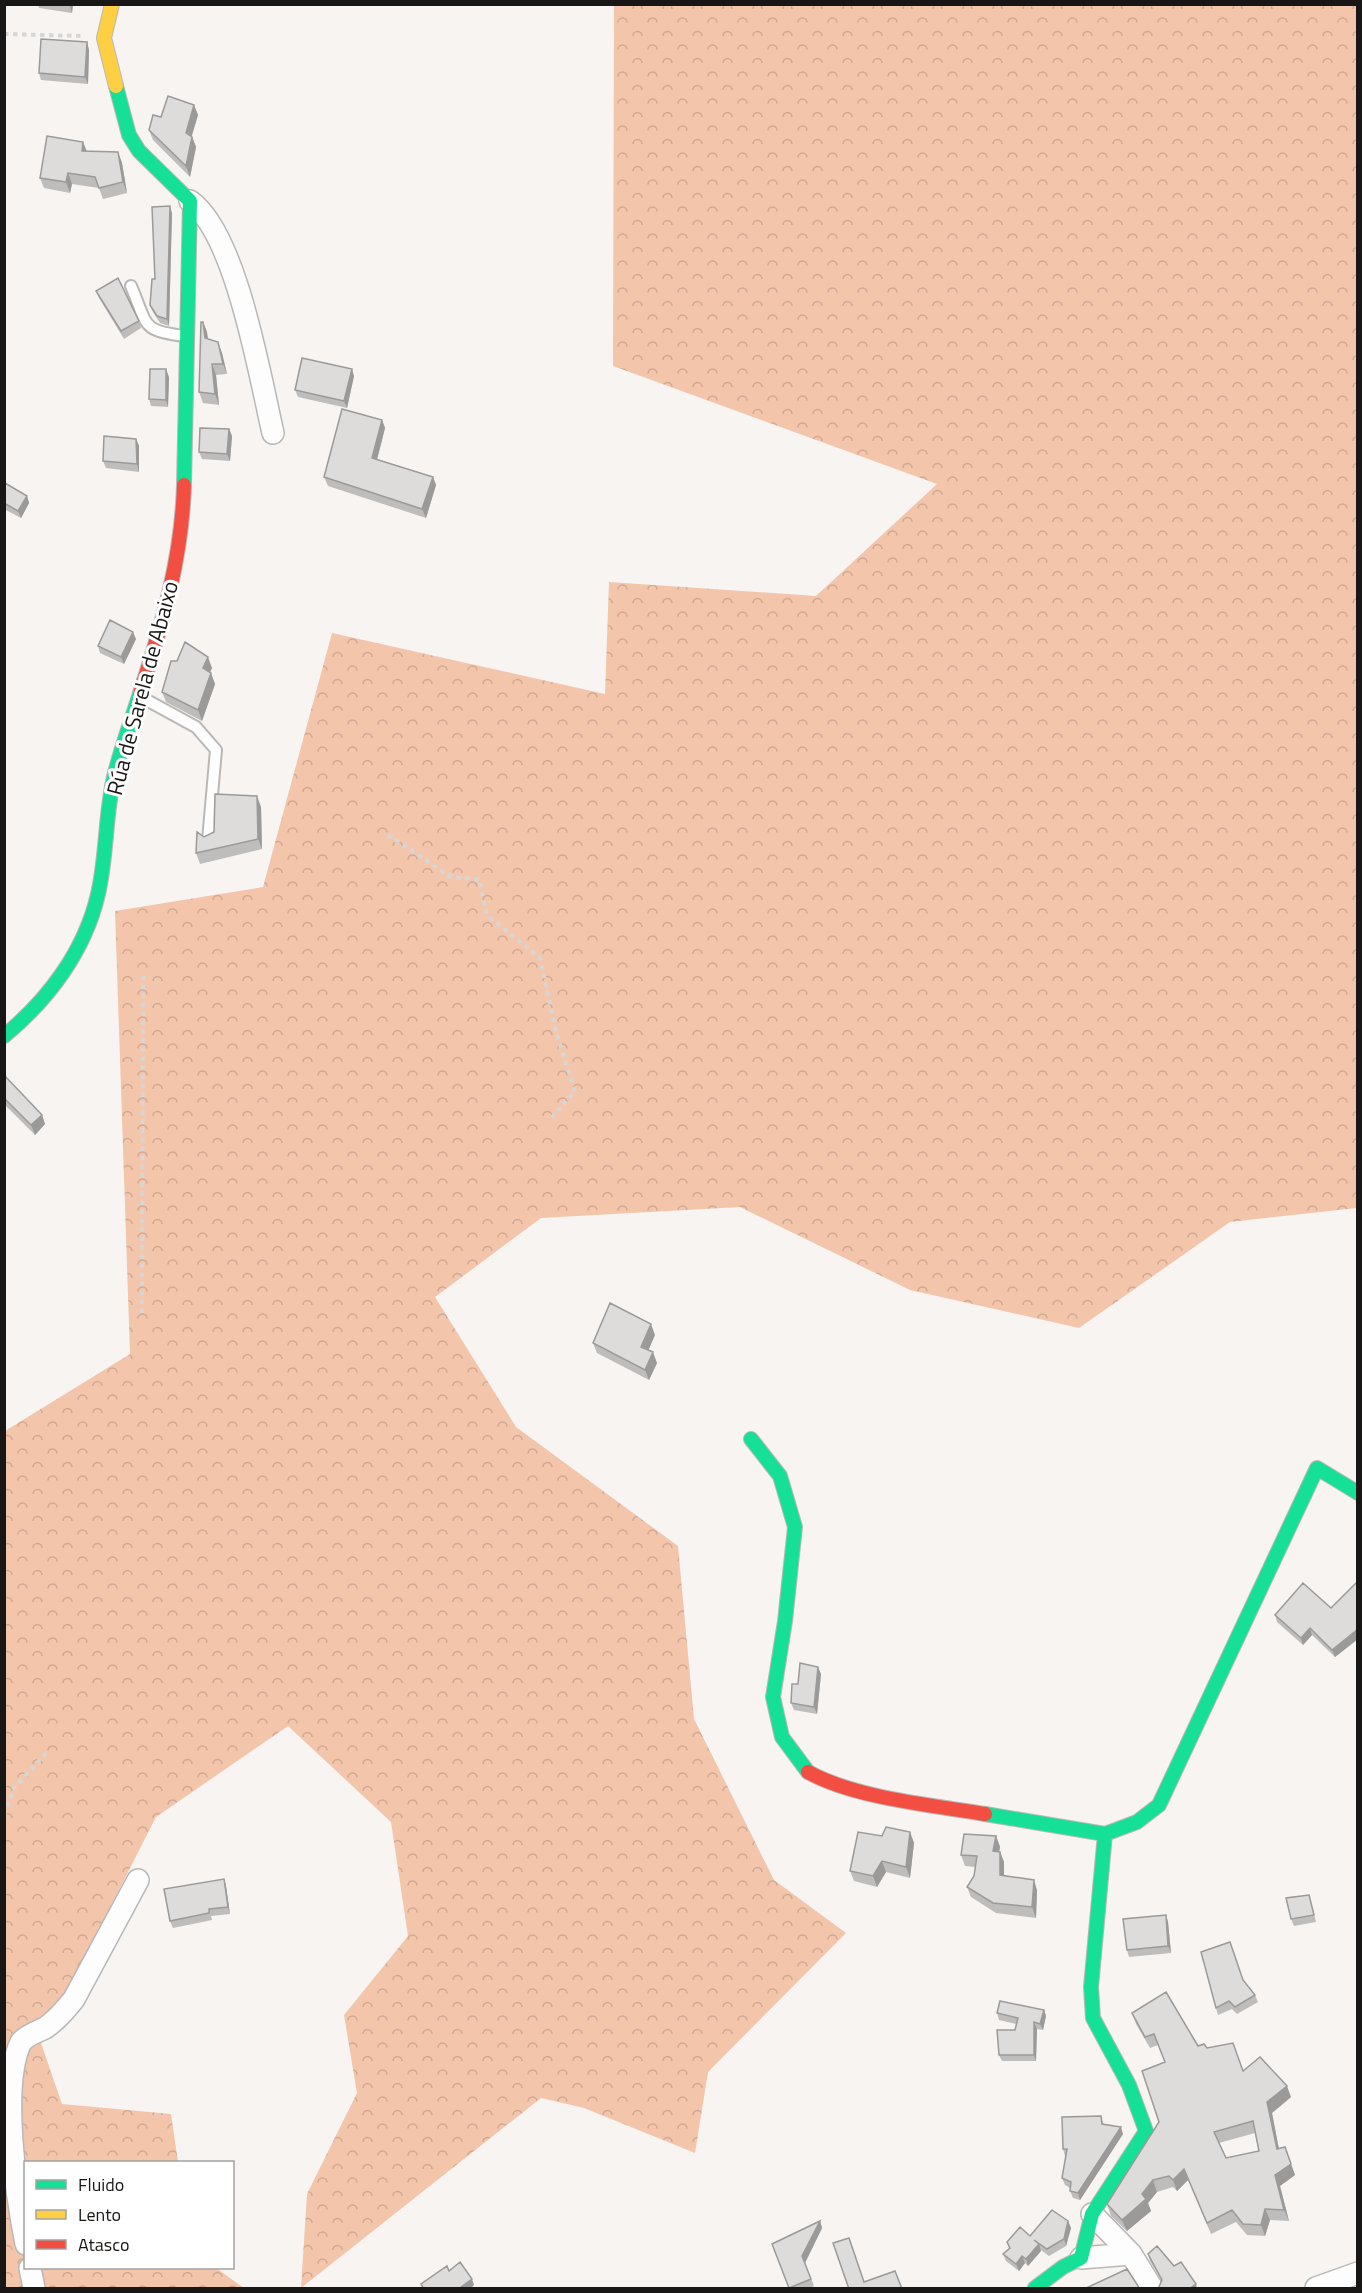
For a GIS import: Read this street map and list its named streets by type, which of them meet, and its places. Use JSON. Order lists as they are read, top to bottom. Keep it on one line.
{"streets":{"street":["Rúa de Sarela de Abaixo"]},"legend":["Fluido","Lento","Atasco"]}
